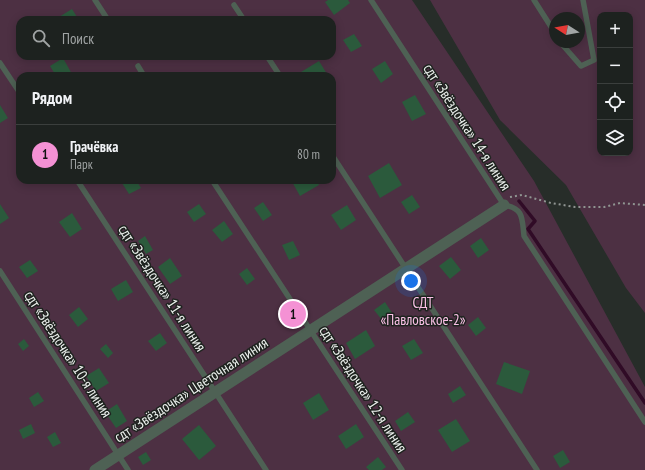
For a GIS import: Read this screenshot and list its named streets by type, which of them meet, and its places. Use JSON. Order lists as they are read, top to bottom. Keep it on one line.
{"streets":{"street":["сдт «Звёздочка» Цветочная линия"],"lane":["сдт «Звёздочка» 14-я линия","сдт «Звёздочка» 11-я линия","сдт «Звёздочка» 10-я линия","сдт «Звёздочка» 12-я линия"]},"crossings":[["сдт «Звёздочка» 14-я линия","сдт «Звёздочка» Цветочная линия"],["сдт «Звёздочка» 11-я линия","сдт «Звёздочка» Цветочная линия"],["сдт «Звёздочка» 10-я линия","сдт «Звёздочка» Цветочная линия"],["сдт «Звёздочка» 12-я линия","сдт «Звёздочка» Цветочная линия"]],"parks":["СДТ «Павловское-2»"],"north":"left","page":{"map_buttons":["+","−"],"search":"Поиск","heading":"Рядом","list":[{"mark":"1","name":"Грачёвка","note":"Парк","value":"80 m"}],"pins":"1"}}
